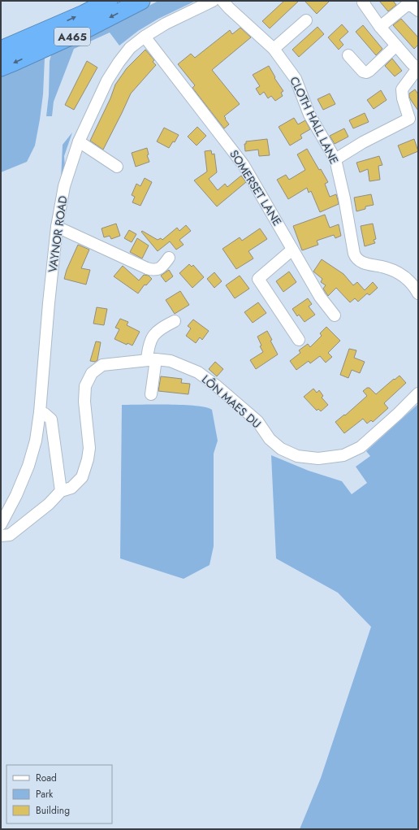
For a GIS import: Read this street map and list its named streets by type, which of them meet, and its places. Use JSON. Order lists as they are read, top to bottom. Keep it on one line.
{"streets":{"highway":["A465"],"street":["CLOTH HALL LANE","SOMERSET LANE","VAYNOR ROAD","LÔN MAES DU"]},"crossings":[["SOMERSET LANE","VAYNOR ROAD"]],"legend":["Road","Park","Building"]}
